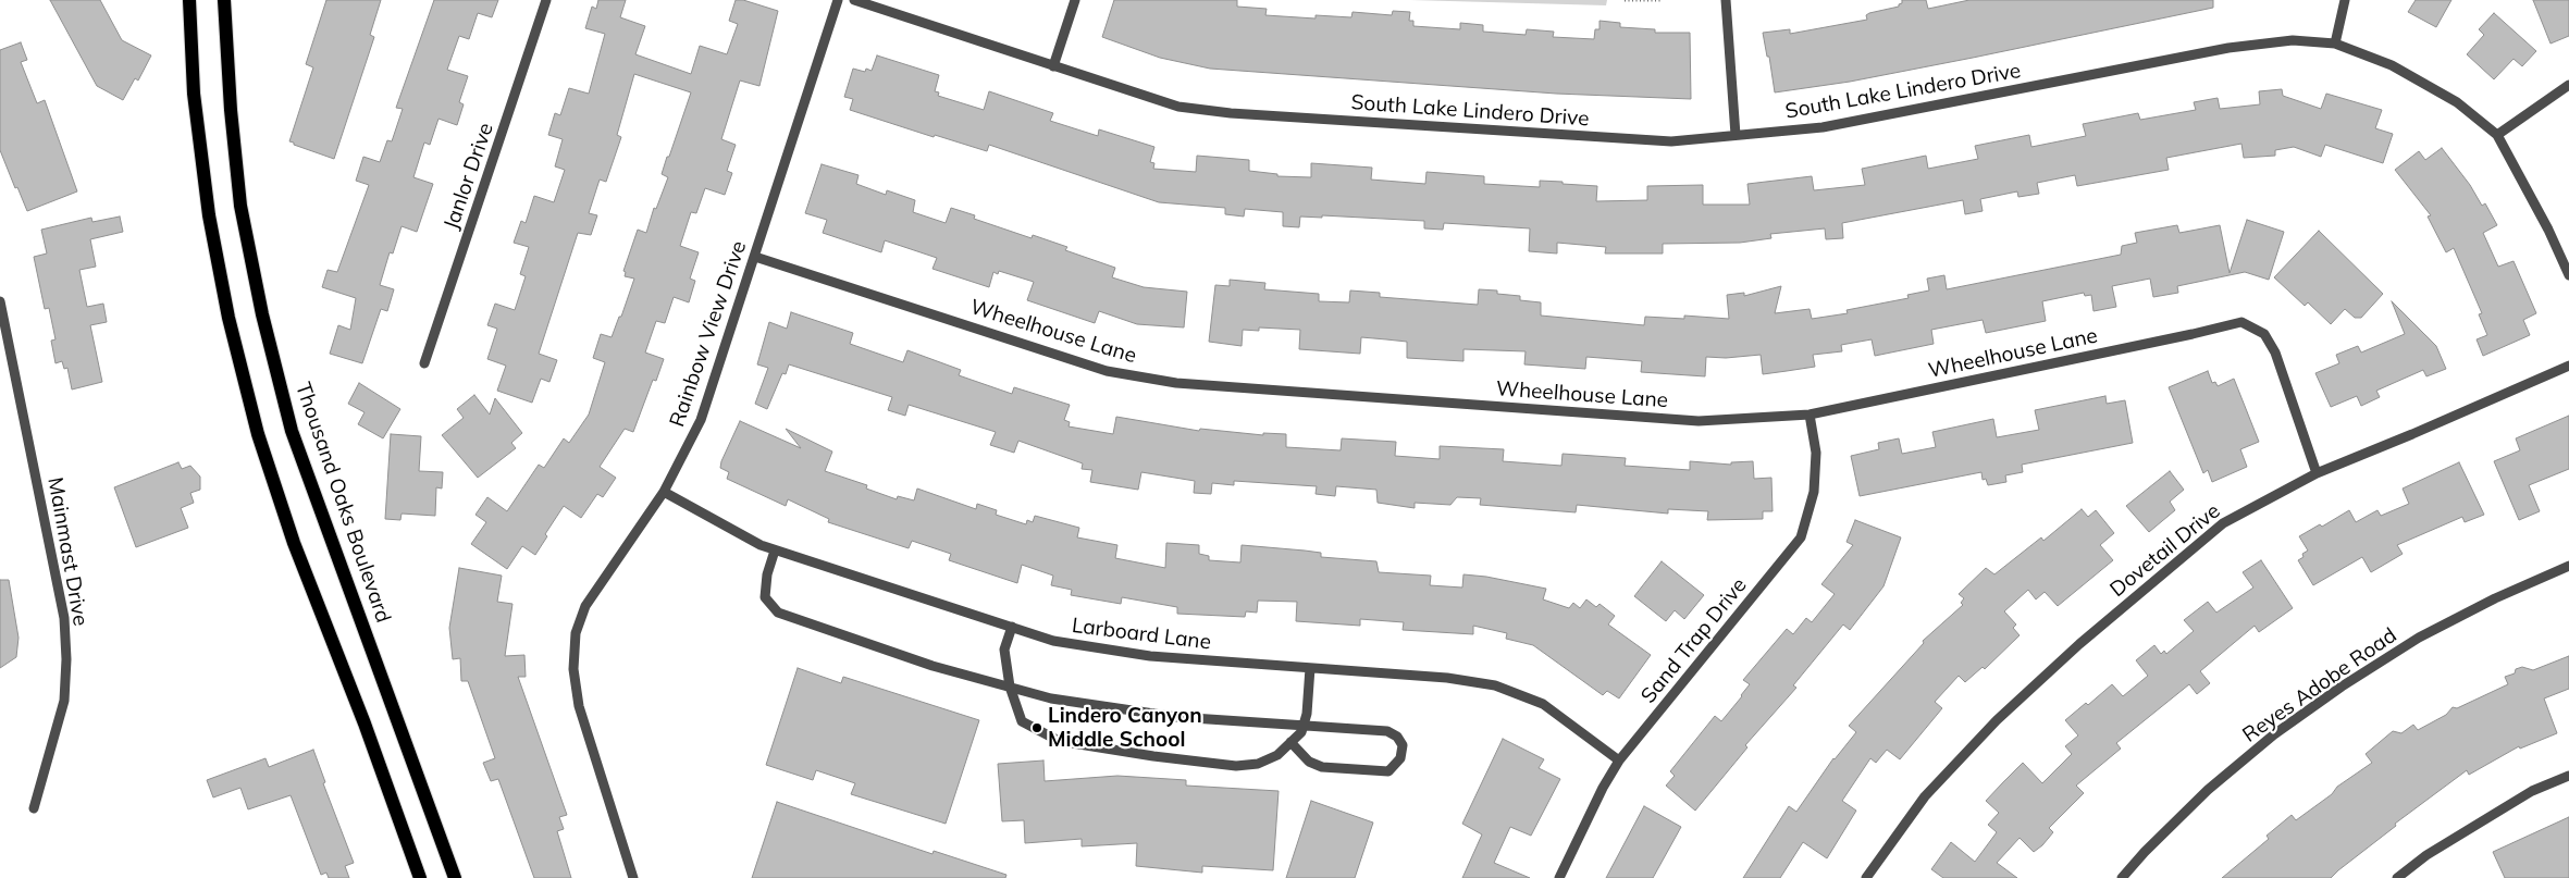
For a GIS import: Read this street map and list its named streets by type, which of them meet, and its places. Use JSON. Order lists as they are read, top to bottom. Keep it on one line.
{"streets":{"main road":["Thousand Oaks Boulevard"],"street":["South Lake Lindero Drive","Janlor Drive","Wheelhouse Lane","Rainbow View Drive","Dovetail Drive","Mainmast Drive","Larboard Lane","Sand Trap Drive","Reyes Adobe Road"]},"crossings":[["Wheelhouse Lane","Rainbow View Drive"],["Wheelhouse Lane","Dovetail Drive"],["Wheelhouse Lane","Sand Trap Drive"],["Rainbow View Drive","Larboard Lane"],["Larboard Lane","Sand Trap Drive"]],"places":["Lindero Canyon Middle School"]}
